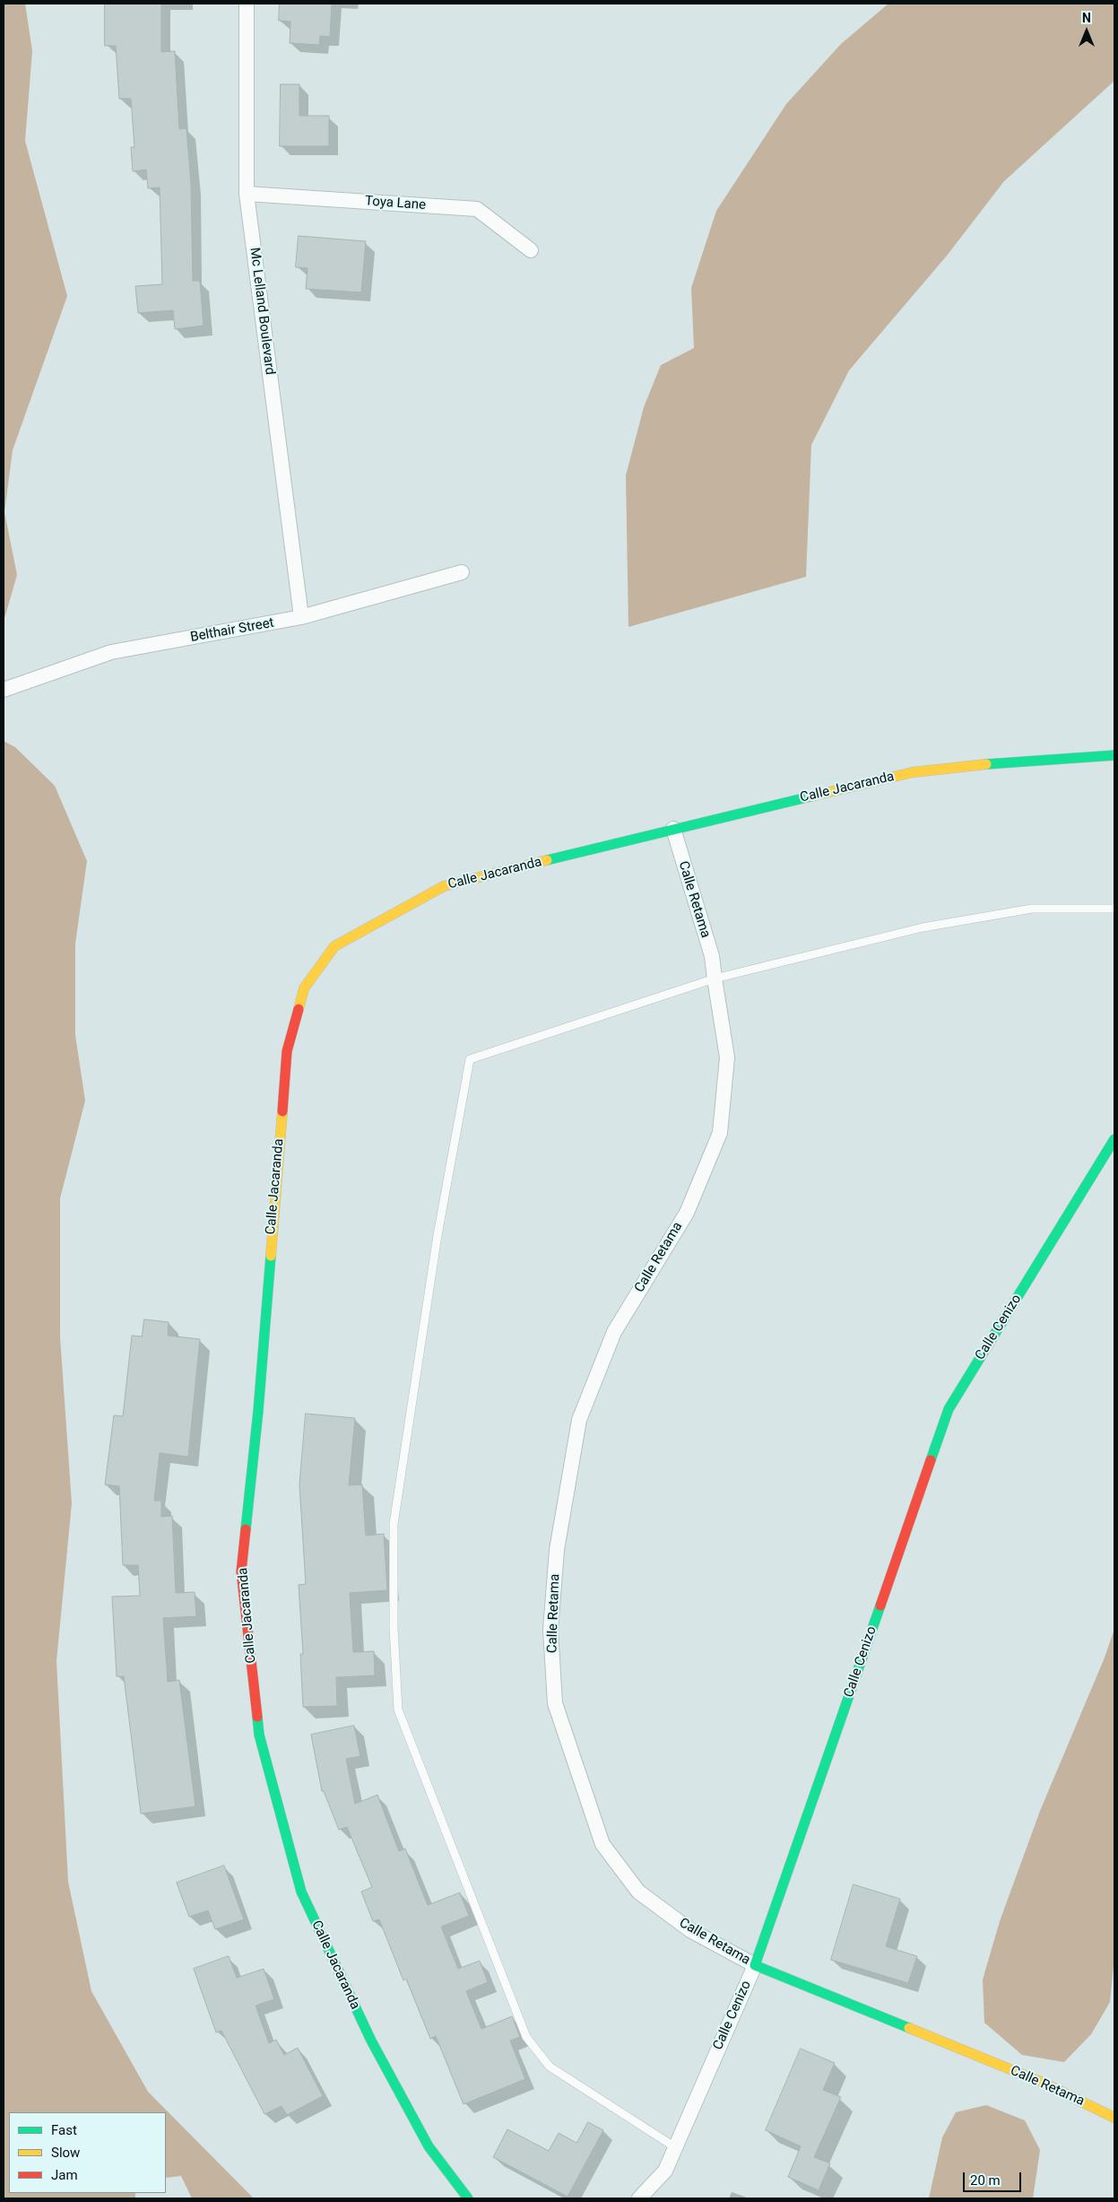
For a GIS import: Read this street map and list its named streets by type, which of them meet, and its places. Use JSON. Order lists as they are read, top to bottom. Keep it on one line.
{"streets":{"street":["Toya Lane","Mc Lelland Boulevard","Belthair Street","Calle Jacaranda","Calle Retama","Calle Cenizo"]},"crossings":[["Toya Lane","Mc Lelland Boulevard"],["Mc Lelland Boulevard","Belthair Street"],["Calle Jacaranda","Calle Retama"],["Calle Retama","Calle Cenizo"]],"legend":["Fast","Slow","Jam"],"scale_bar":"20 m","north":"top"}
